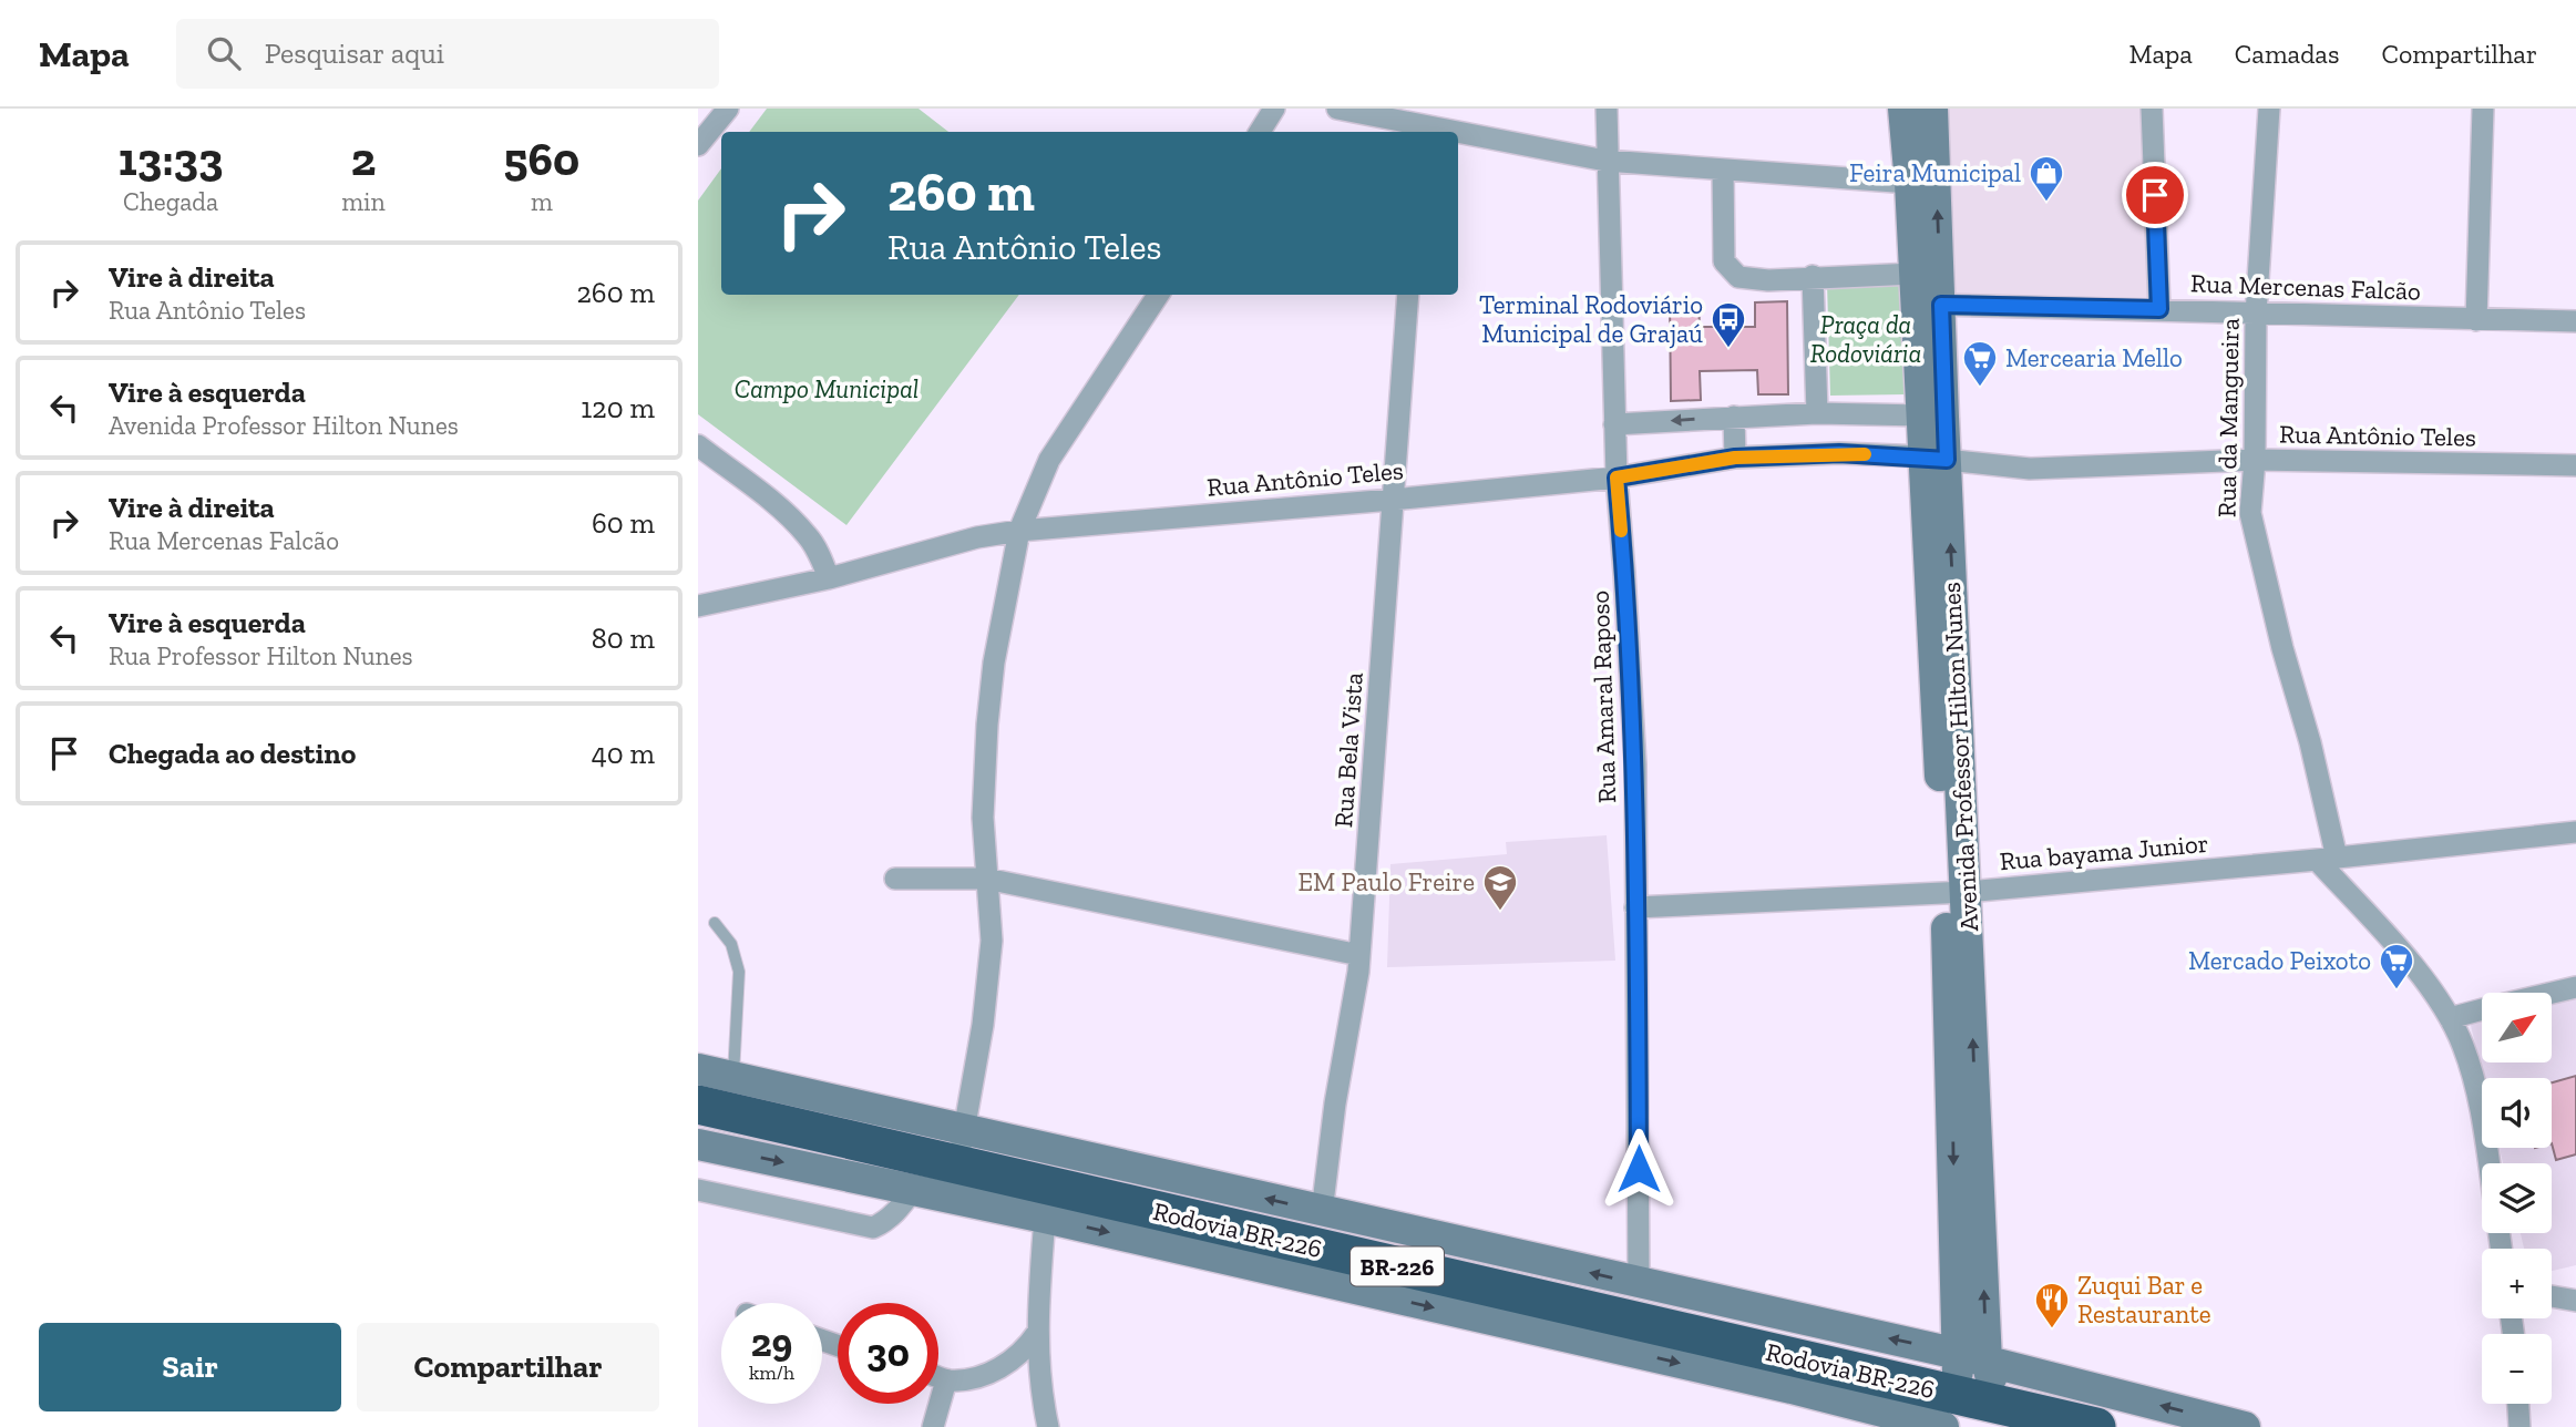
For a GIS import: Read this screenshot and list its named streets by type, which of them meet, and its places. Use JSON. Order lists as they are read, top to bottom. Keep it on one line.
{"streets":{"highway":["Rodovia BR-226","BR-226"],"main road":["Avenida Professor Hilton Nunes"],"street":["Rua Mercenas Falcão","Rua da Mangueira","Rua Antônio Teles","Rua Amaral Raposo","Rua Bela Vista","Rua bayama Junior"]},"crossings":[["Rua Mercenas Falcão","Rua da Mangueira"],["Rua Mercenas Falcão","Avenida Professor Hilton Nunes"],["Rua da Mangueira","Rua Antônio Teles"],["Rua da Mangueira","Rua bayama Junior"],["Rua Antônio Teles","Rua Amaral Raposo"],["Rua Antônio Teles","Rua Bela Vista"],["Rua Antônio Teles","Avenida Professor Hilton Nunes"],["Rua Amaral Raposo","Rua bayama Junior"],["Avenida Professor Hilton Nunes","Rua bayama Junior"],["Avenida Professor Hilton Nunes","Rodovia BR-226"]],"parks":["Praça da Rodoviária","Campo Municipal"],"places":{"shop":["Feira Municipal"],"bus stop":["Terminal Rodoviário Municipal de Grajaú"],"supermarket":["Mercearia Mello","Mercado Peixoto"],"school or university":["EM Paulo Freire"],"restaurant":["Zuqui Bar e Restaurante"]},"north":"top right","page":{"header":"Mapa","search":"Pesquisar aqui","nav":["Mapa","Camadas","Compartilhar"],"eta":["13:33","Chegada","2","min","560","m"],"turn":["260 m","Rua Antônio Teles"],"list":[{"name":"Vire à direita","note":"Rua Antônio Teles","value":"260 m"},{"name":"Vire à esquerda","note":"Avenida Professor Hilton Nunes","value":"120 m"},{"name":"Vire à direita","note":"Rua Mercenas Falcão","value":"60 m"},{"name":"Vire à esquerda","note":"Rua Professor Hilton Nunes","value":"80 m"},{"name":"Chegada ao destino","value":"40 m"}],"map_buttons":["+","−"],"speed":"29 km/h","limit":"30","buttons":["Sair","Compartilhar"]}}
